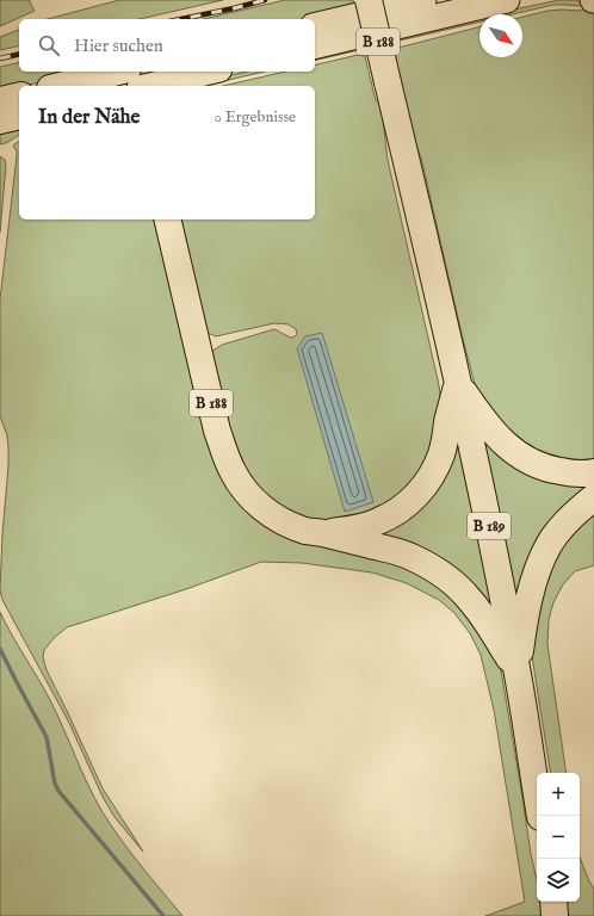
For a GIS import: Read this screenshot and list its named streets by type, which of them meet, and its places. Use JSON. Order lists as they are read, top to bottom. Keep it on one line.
{"streets":{"highway":["B 188","B 189"]},"crossings":[["B 188","B 189"]],"north":"bottom right","page":{"search":"Hier suchen","heading":["In der Nähe","0 Ergebnisse"],"map_buttons":["+","−"]}}
